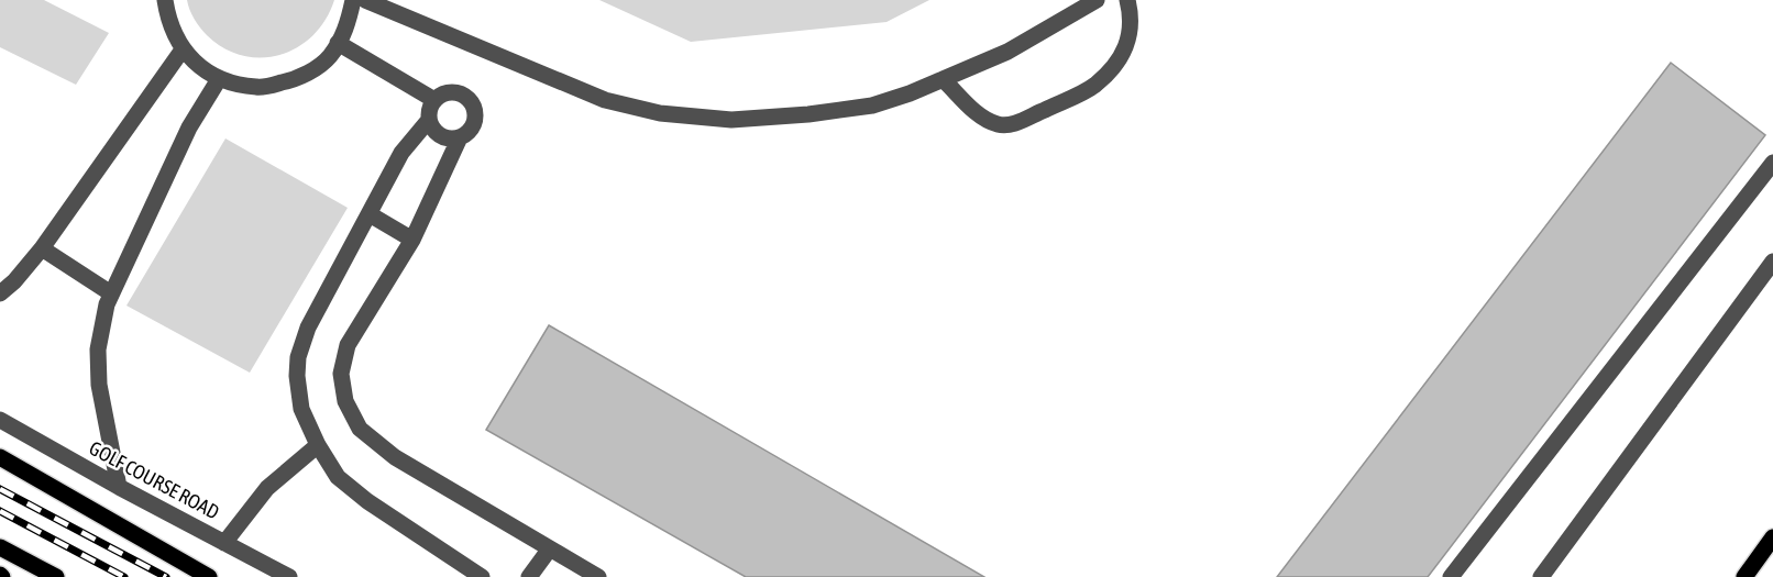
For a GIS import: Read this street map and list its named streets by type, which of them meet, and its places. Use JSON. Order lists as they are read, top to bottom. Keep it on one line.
{"streets":{"street":["GOLF COURSE ROAD"]}}
